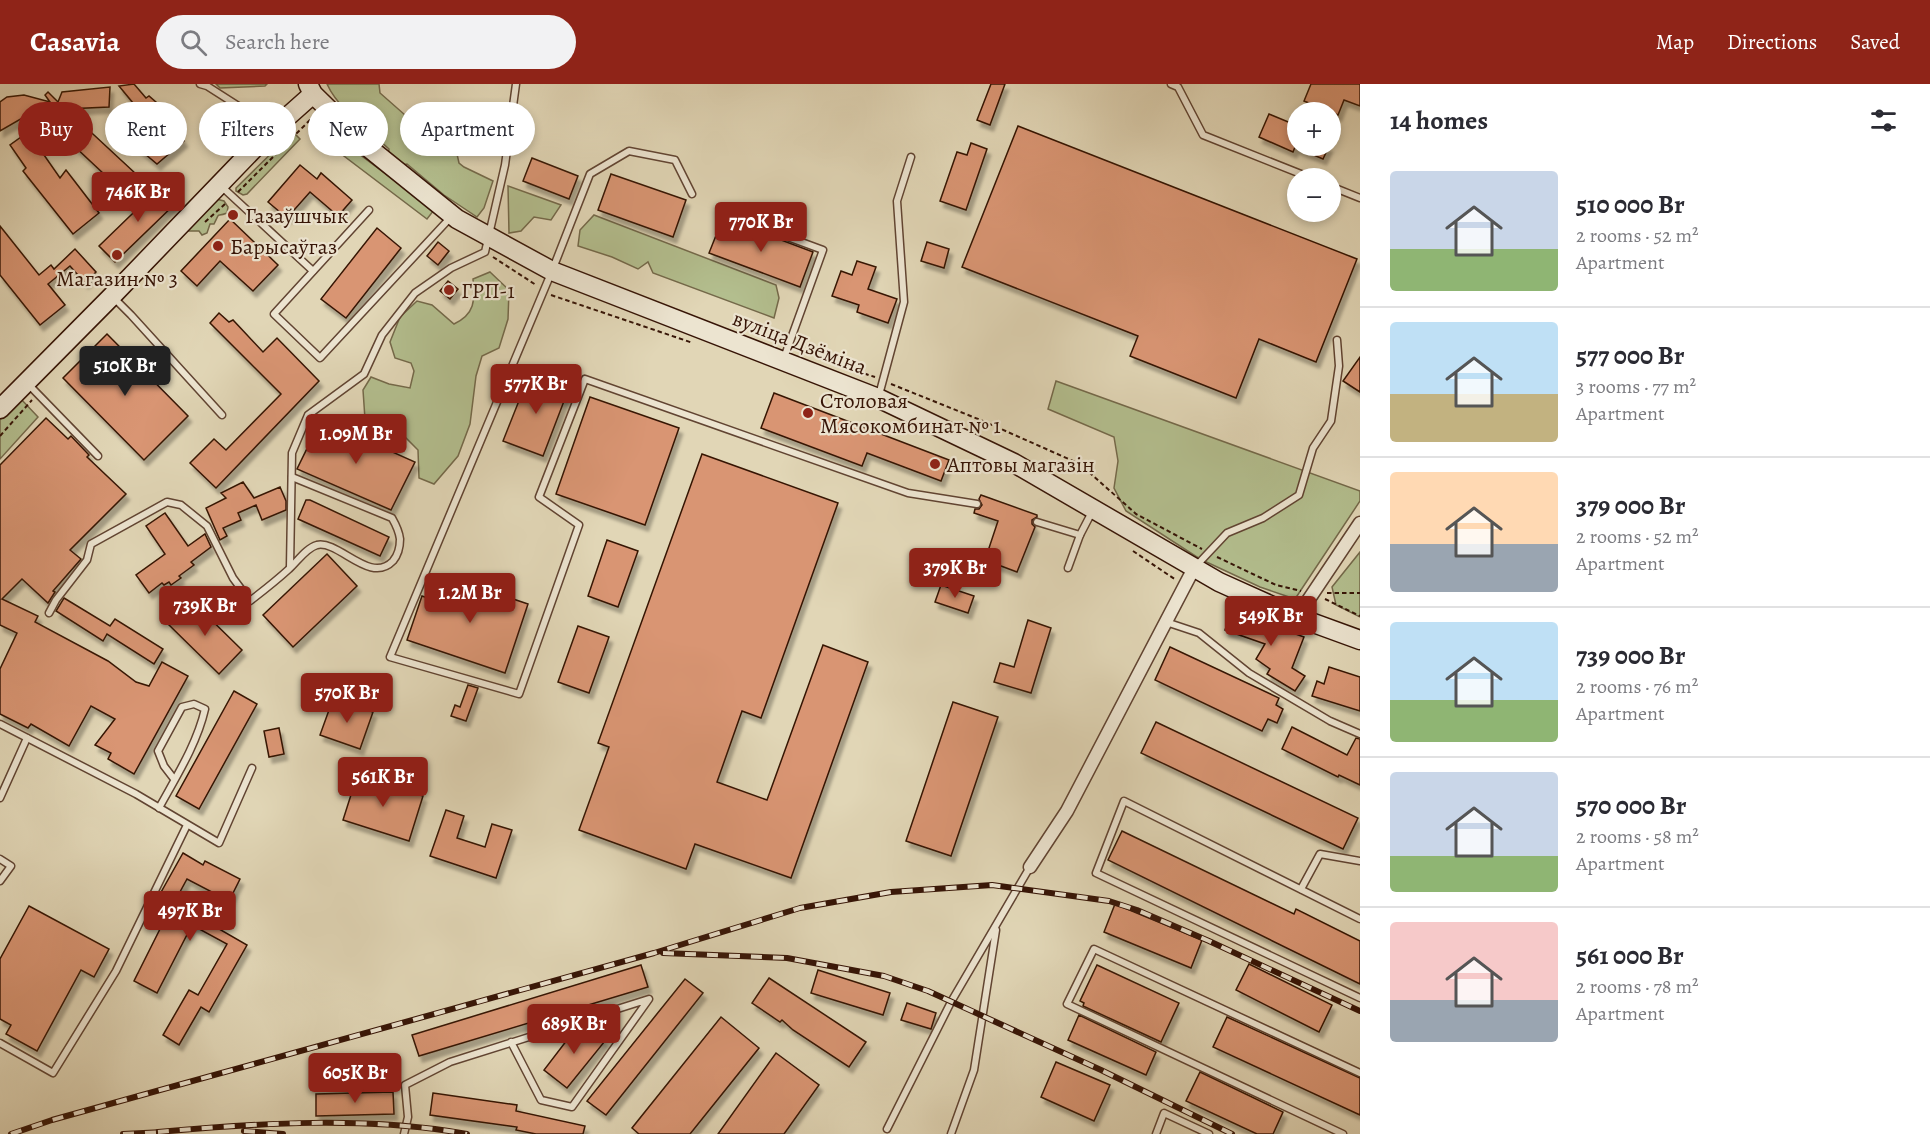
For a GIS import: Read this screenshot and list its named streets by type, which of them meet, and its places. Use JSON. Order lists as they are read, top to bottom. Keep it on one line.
{"streets":{"main road":["вуліца Дзёміна"]},"places":["Газаўшчык","Барысаўгаз","Магазин № 3","ГРП-1","Столовая Мясокомбинат № 1","Аптовы магазін"],"page":{"header":"Casavia","search":"Search here","nav":["Map","Directions","Saved"],"heading":"14 homes","map_buttons":["+","−"],"chip":["Buy","Rent","Filters","New","Apartment"],"list":[{"name":"510 000 Br","note":"2 rooms · 52 m² · Apartment"},{"name":"577 000 Br","note":"3 rooms · 77 m² · Apartment"},{"name":"379 000 Br","note":"2 rooms · 52 m² · Apartment"},{"name":"739 000 Br","note":"2 rooms · 76 m² · Apartment"},{"name":"570 000 Br","note":"2 rooms · 58 m² · Apartment"},{"name":"561 000 Br","note":"2 rooms · 78 m² · Apartment"}],"price":["746K Br","770K Br","510K Br","577K Br","1.09M Br","379K Br","1.2M Br","739K Br","549K Br","570K Br","561K Br","497K Br","689K Br","605K Br"]}}
